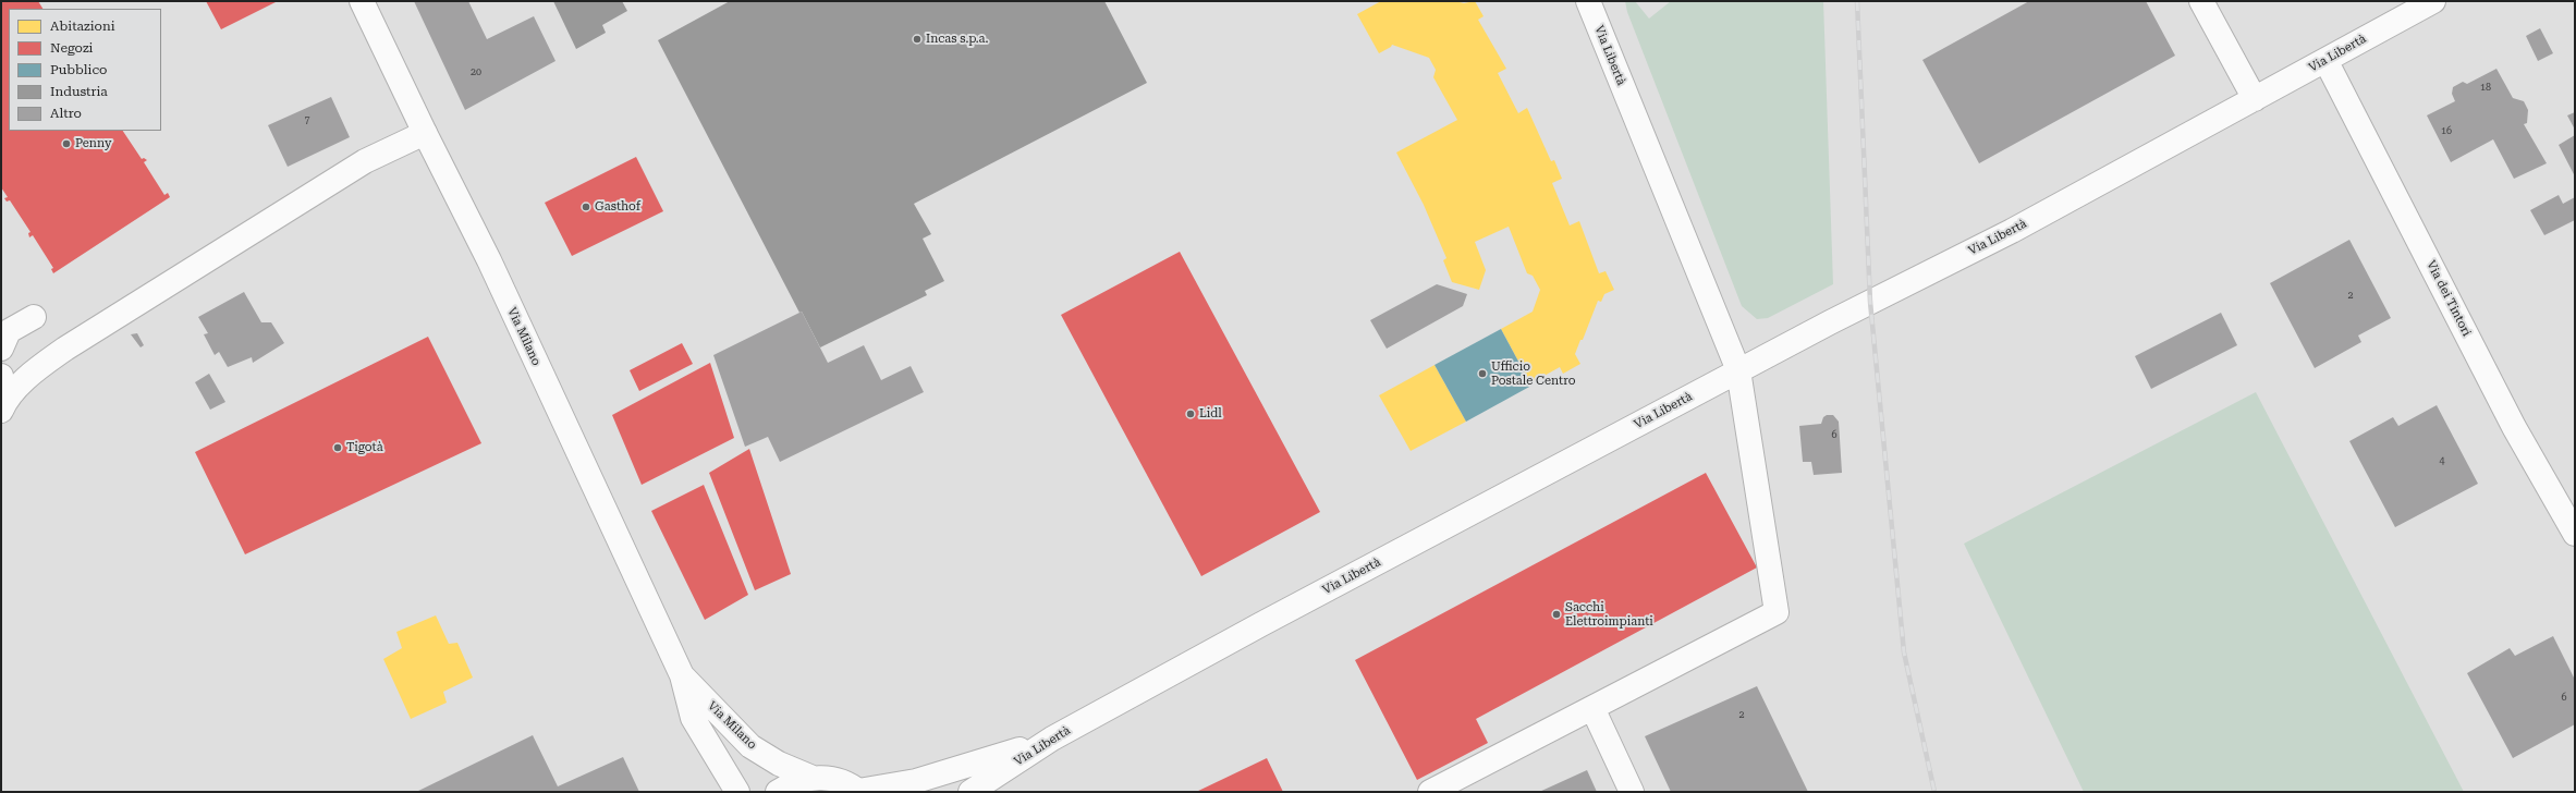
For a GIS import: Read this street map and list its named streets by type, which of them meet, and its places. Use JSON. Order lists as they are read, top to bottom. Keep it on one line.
{"streets":{"street":["Via Libertà","Via dei Tintori","Via Milano"]},"crossings":[["Via Libertà","Via dei Tintori"]],"places":["Incas s.p.a.","Penny","Gasthof","Ufficio Postale Centro","Lidl","Tigotà","Sacchi Elettroimpianti"],"house_numbers":["20","18","7","16","2","6","4","6","2"],"legend":["Abitazioni","Negozi","Pubblico","Industria","Altro"]}
